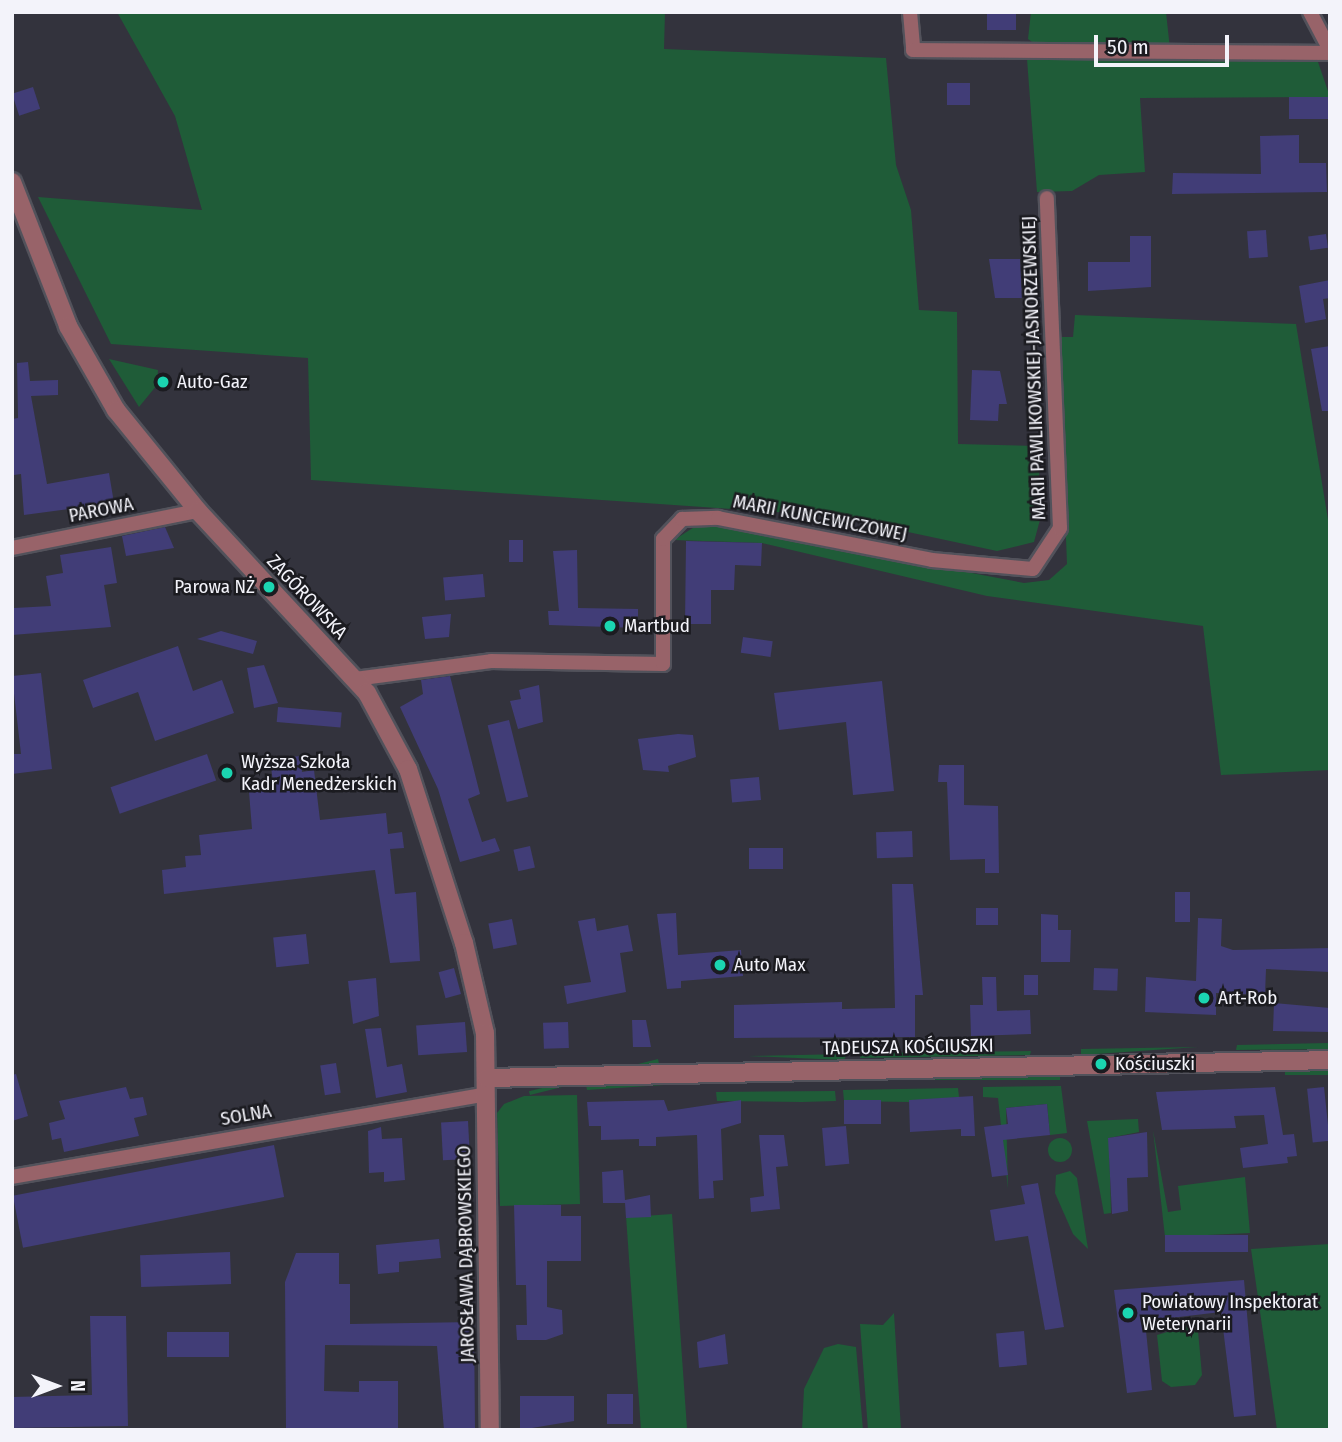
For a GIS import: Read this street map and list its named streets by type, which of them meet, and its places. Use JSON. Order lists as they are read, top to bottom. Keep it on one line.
{"streets":{"street":["MARII PAWLIKOWSKIEJ-JASNORZEWSKIEJ","PAROWA","MARII KUNCEWICZOWEJ","ZAGÓROWSKA","TADEUSZA KOŚCIUSZKI","SOLNA","JAROSŁAWA DĄBROWSKIEGO"]},"crossings":[["MARII PAWLIKOWSKIEJ-JASNORZEWSKIEJ","MARII KUNCEWICZOWEJ"],["PAROWA","ZAGÓROWSKA"],["MARII KUNCEWICZOWEJ","ZAGÓROWSKA"],["ZAGÓROWSKA","TADEUSZA KOŚCIUSZKI"],["ZAGÓROWSKA","SOLNA"],["ZAGÓROWSKA","JAROSŁAWA DĄBROWSKIEGO"],["TADEUSZA KOŚCIUSZKI","SOLNA"],["TADEUSZA KOŚCIUSZKI","JAROSŁAWA DĄBROWSKIEGO"],["SOLNA","JAROSŁAWA DĄBROWSKIEGO"]],"places":["Auto-Gaz","Parowa NŻ","Martbud","Wyższa Szkoła Kadr Menedżerskich","Auto Max","Art-Rob","Kościuszki","Powiatowy Inspektorat Weterynarii"],"scale_bar":"50 m","north":"right"}
